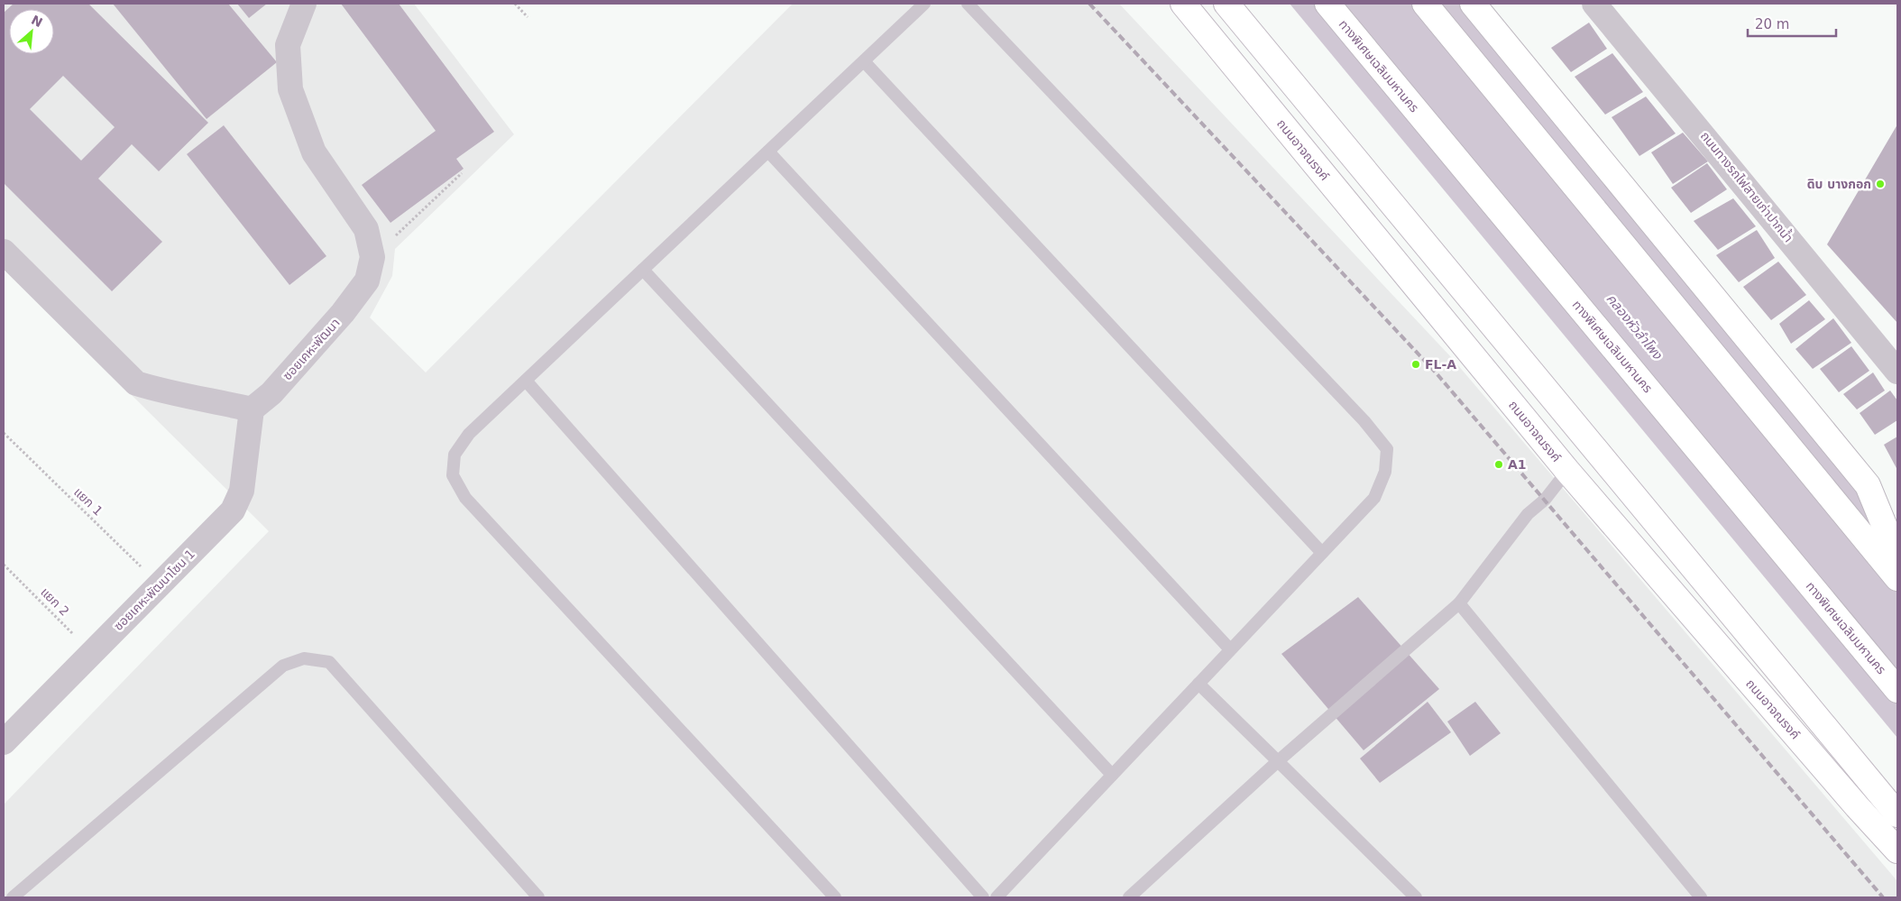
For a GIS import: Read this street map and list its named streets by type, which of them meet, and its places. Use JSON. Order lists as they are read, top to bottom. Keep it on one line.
{"streets":{"main road":["ทางพิเศษเฉลิมมหานคร","ถนนอาจณรงค์"],"street":["ถนนทางรถไฟสายเก่าปากน้ำ","ซอยเคหะพัฒนา","ซอยเคหะพัฒนาโซน 1"],"path":["แยก 1","แยก 2"]},"crossings":[["ซอยเคหะพัฒนา","ซอยเคหะพัฒนาโซน 1"],["แยก 1","ซอยเคหะพัฒนาโซน 1"],["ซอยเคหะพัฒนาโซน 1","แยก 2"]],"water":["คลองหัวลำโพง"],"places":["ดิบ บางกอก","FL-A","A1"],"scale_bar":"20 m","north":"top right"}
